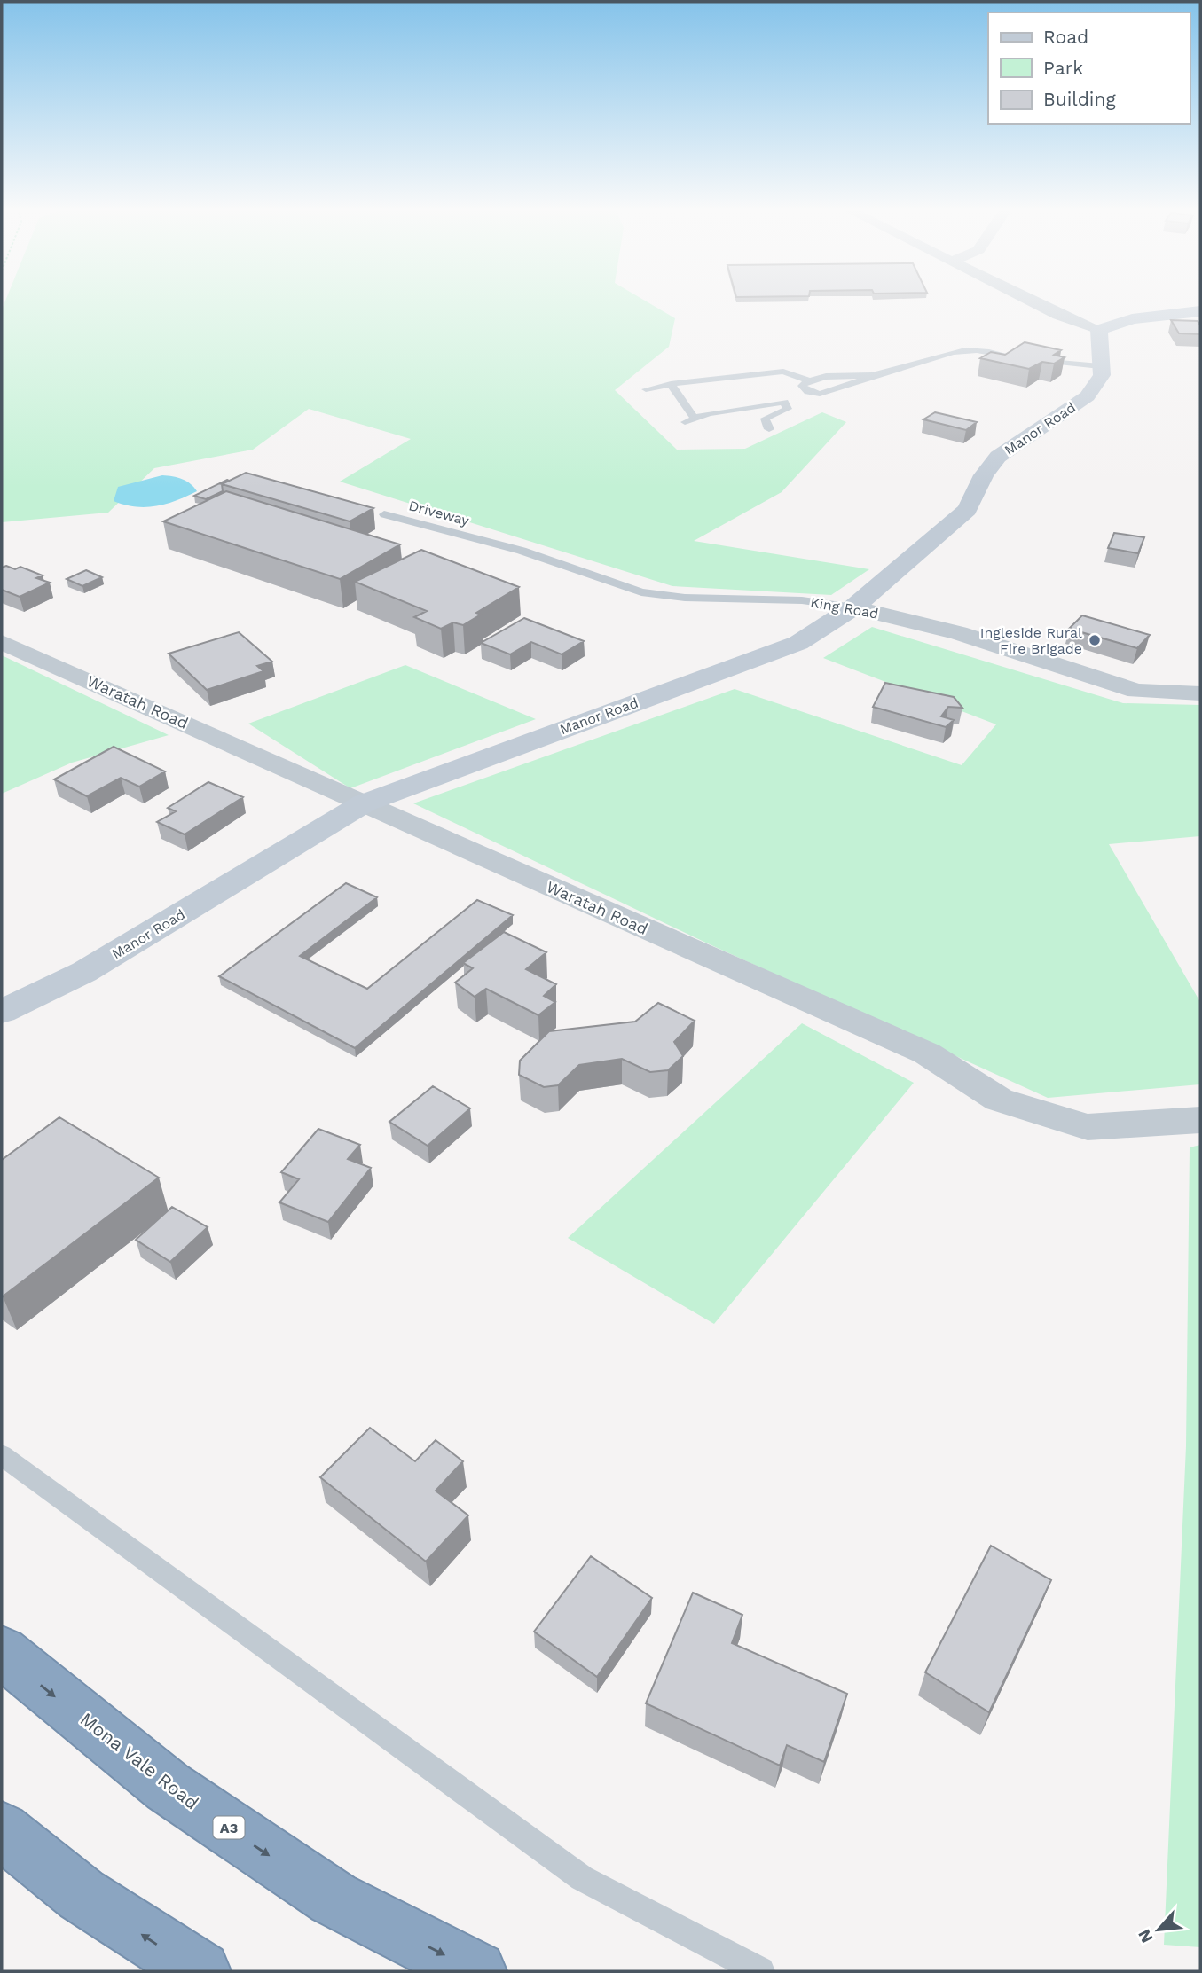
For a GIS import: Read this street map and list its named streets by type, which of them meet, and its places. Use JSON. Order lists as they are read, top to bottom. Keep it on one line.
{"streets":{"highway":["Mona Vale Road","A3"],"street":["Manor Road","King Road","Waratah Road"],"lane":["Driveway"]},"crossings":[["Manor Road","King Road"],["Manor Road","Waratah Road"],["Driveway","King Road"]],"places":["Ingleside Rural Fire Brigade"],"legend":["Road","Park","Building"],"north":"bottom left"}
